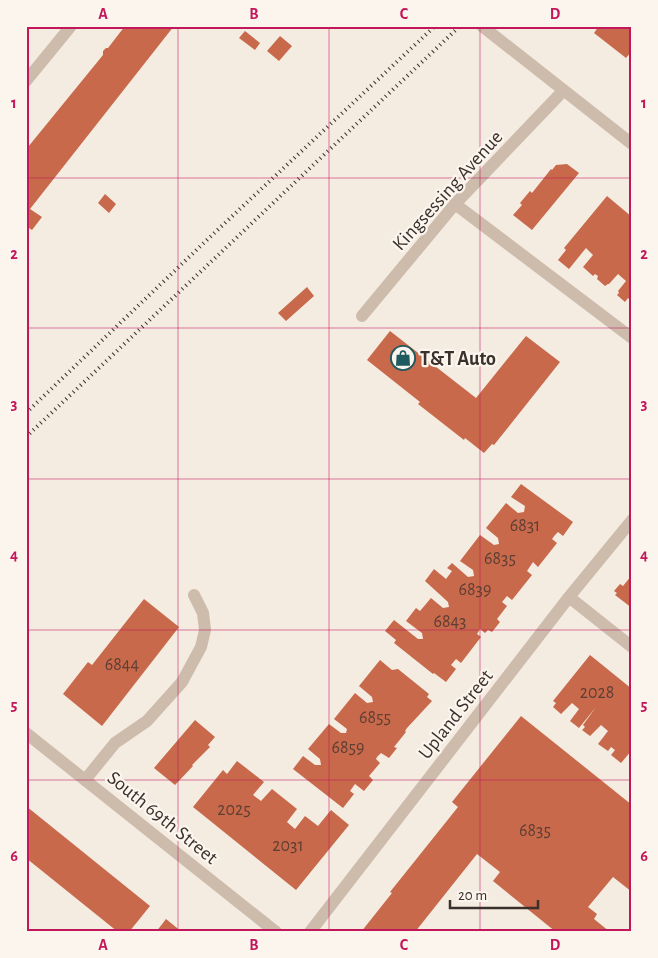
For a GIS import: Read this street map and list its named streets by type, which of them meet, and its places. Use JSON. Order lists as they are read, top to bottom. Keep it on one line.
{"streets":{"street":["Kingsessing Avenue","Upland Street","South 69th Street"]},"places":{"shop":["T&T Auto"]},"house_numbers":["6831","6835","6839","6843","6844","2028","6855","6859","2025","6835","2031"],"scale_bar":"20 m","grid":{"columns":["A","B","C","D"],"rows":["1","2","3","4","5","6"]}}
